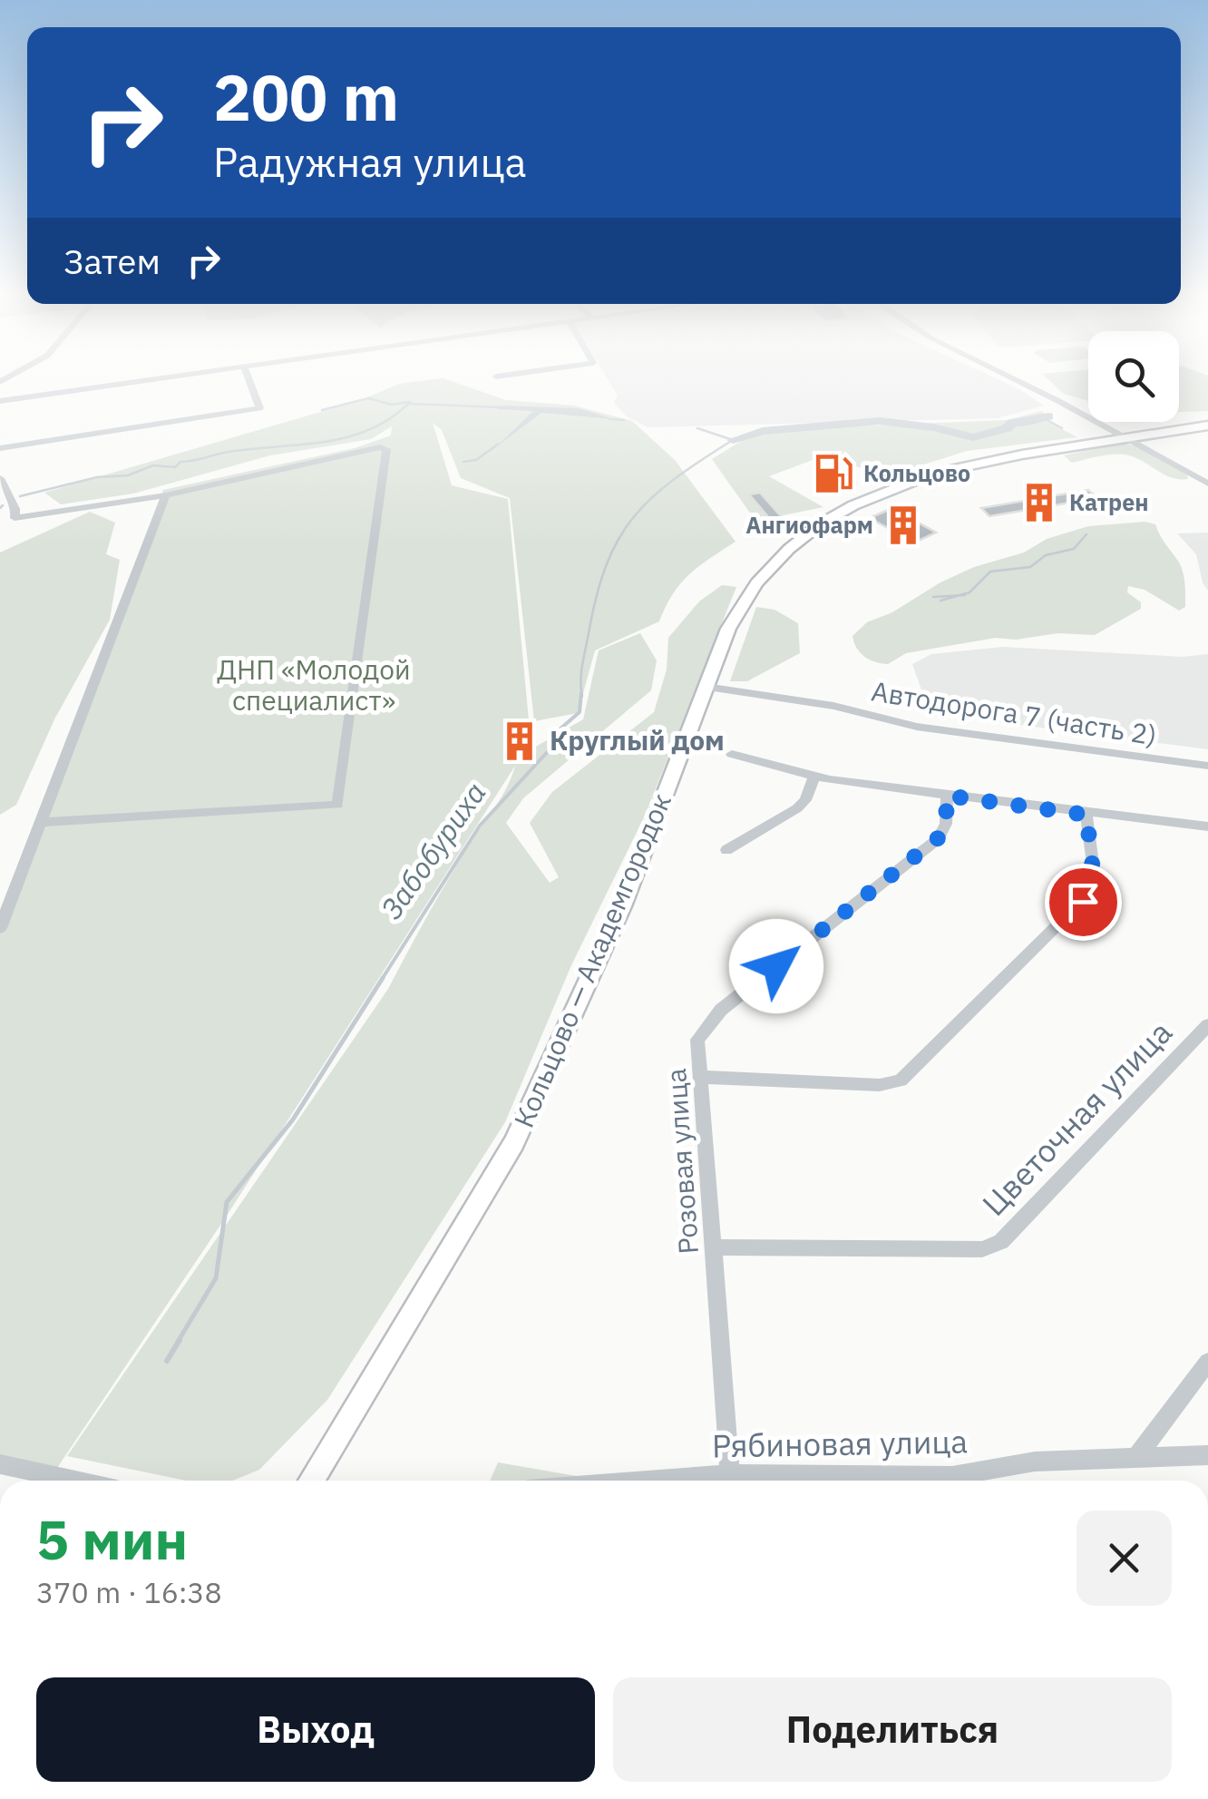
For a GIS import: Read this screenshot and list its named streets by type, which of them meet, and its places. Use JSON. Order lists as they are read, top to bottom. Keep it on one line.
{"streets":{"main road":["Кольцово — Академгородок"],"street":["Автодорога 7 (часть 2)","Цветочная улица","Розовая улица","Рябиновая улица"]},"crossings":[["Автодорога 7 (часть 2)","Кольцово — Академгородок"],["Цветочная улица","Розовая улица"],["Розовая улица","Рябиновая улица"]],"water":["Забобуриха"],"parks":["ДНП «Молодой специалист»"],"places":{"fuel station":["Кольцово"],"building":["Катрен","Ангиофарм","Круглый дом"]},"page":{"turn":["200 m","Радужная улица"],"then":"Затем","heading":["5 мин","370 m · 16:38"],"buttons":["Выход","Поделиться"]}}
